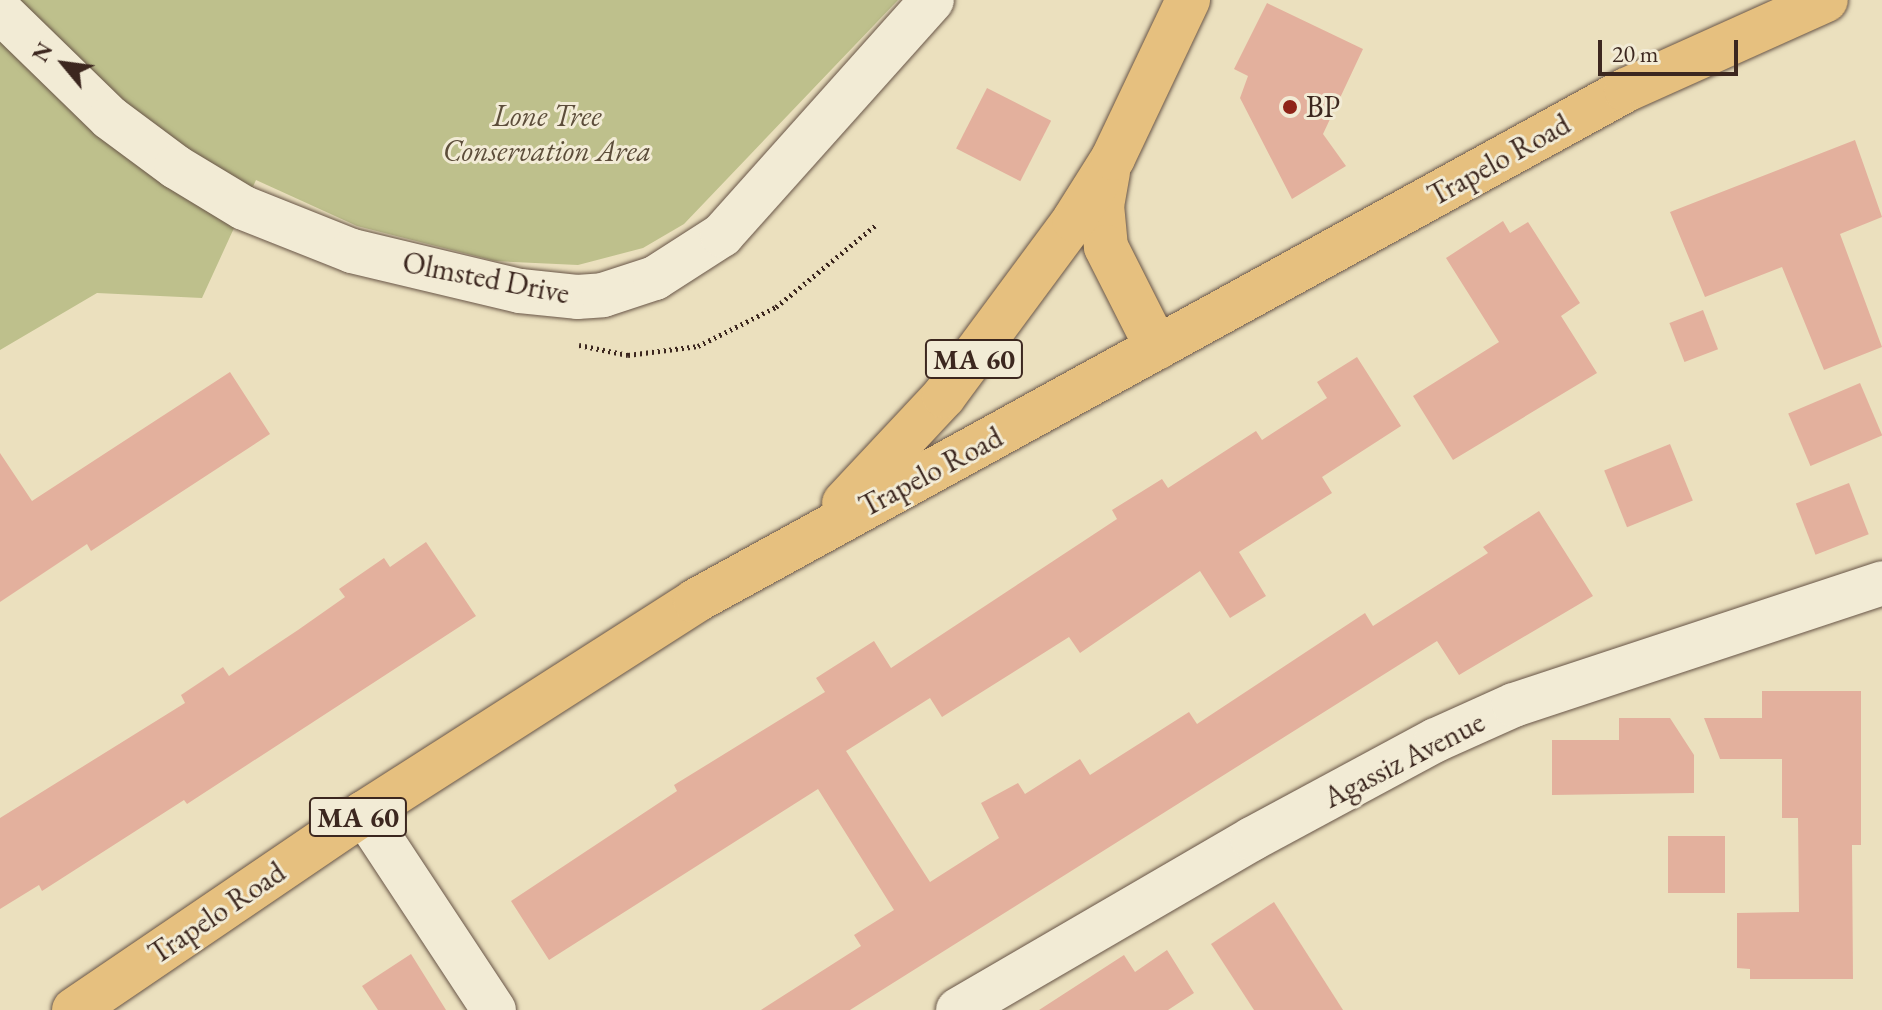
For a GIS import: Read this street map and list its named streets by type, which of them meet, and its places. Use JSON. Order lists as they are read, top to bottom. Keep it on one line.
{"streets":{"main road":["Trapelo Road","MA 60"],"street":["Olmsted Drive","Agassiz Avenue"]},"crossings":[["Trapelo Road","MA 60"]],"parks":["Lone Tree Conservation Area"],"places":["BP"],"scale_bar":"20 m","north":"top left"}
